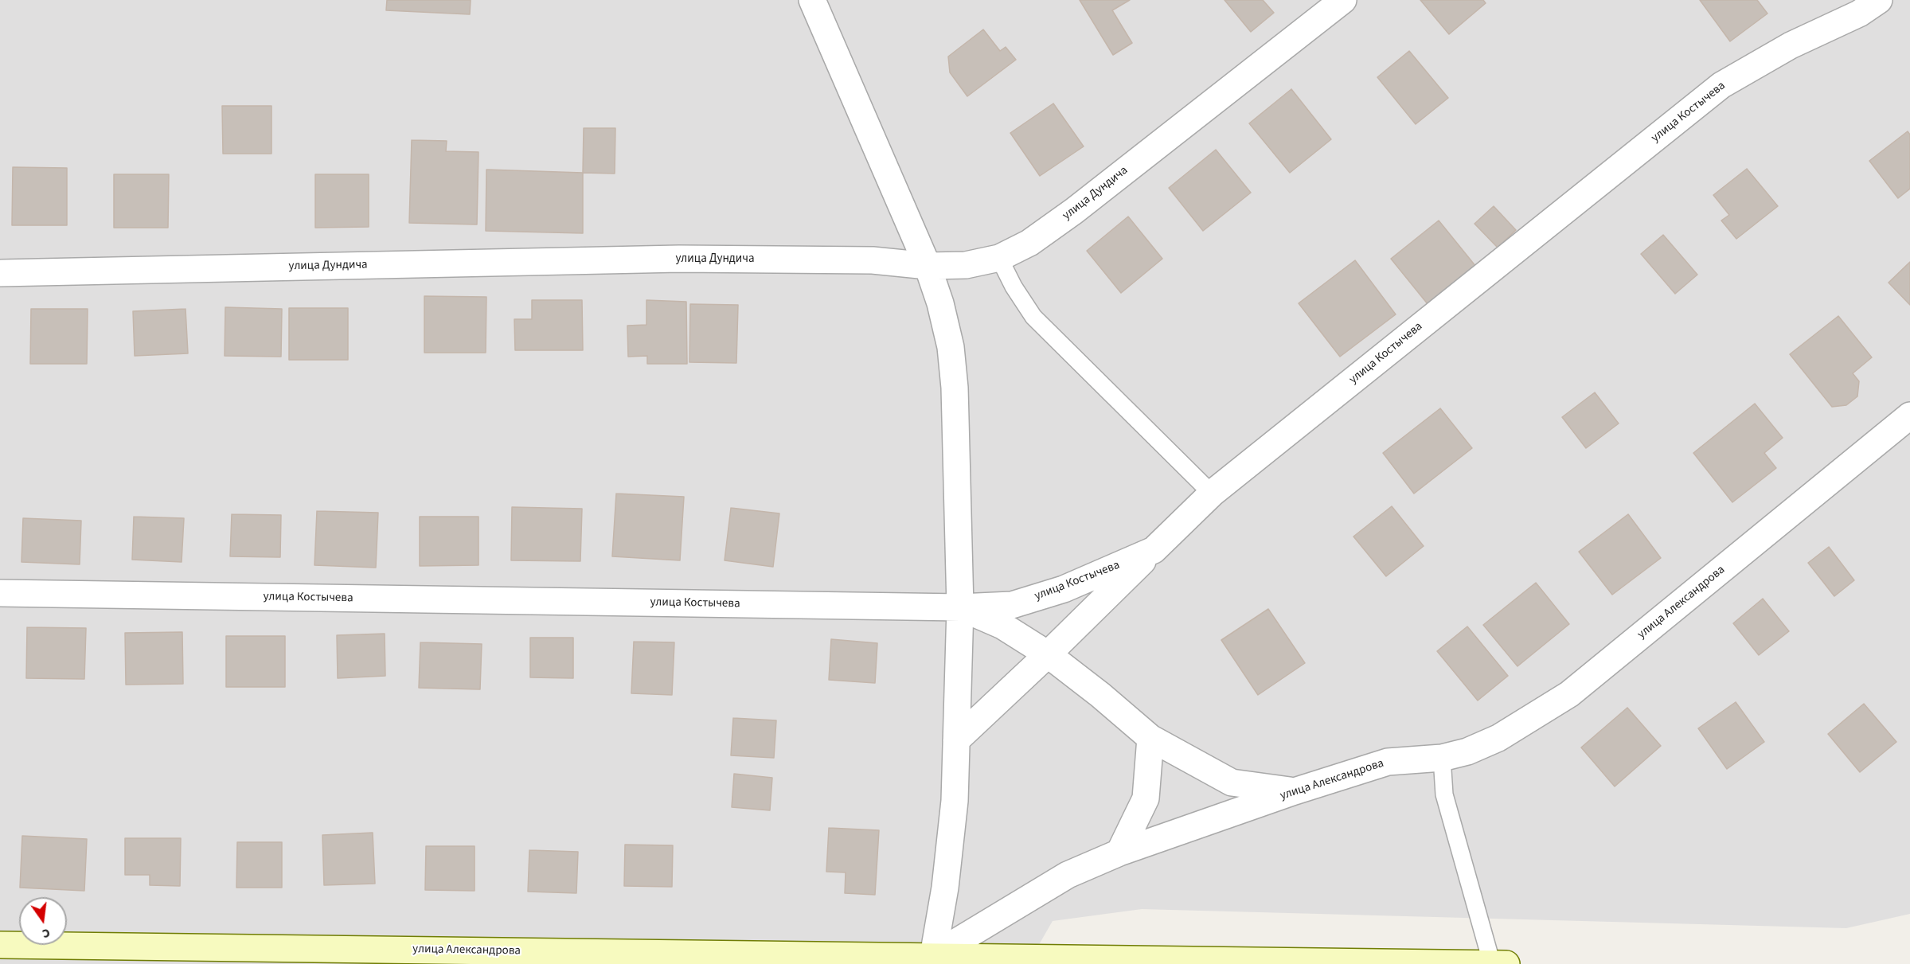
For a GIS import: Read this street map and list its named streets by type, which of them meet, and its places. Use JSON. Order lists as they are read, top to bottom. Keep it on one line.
{"streets":{"street":["улица Костычева","улица Дундича","улица Александрова"]},"north":"bottom"}
